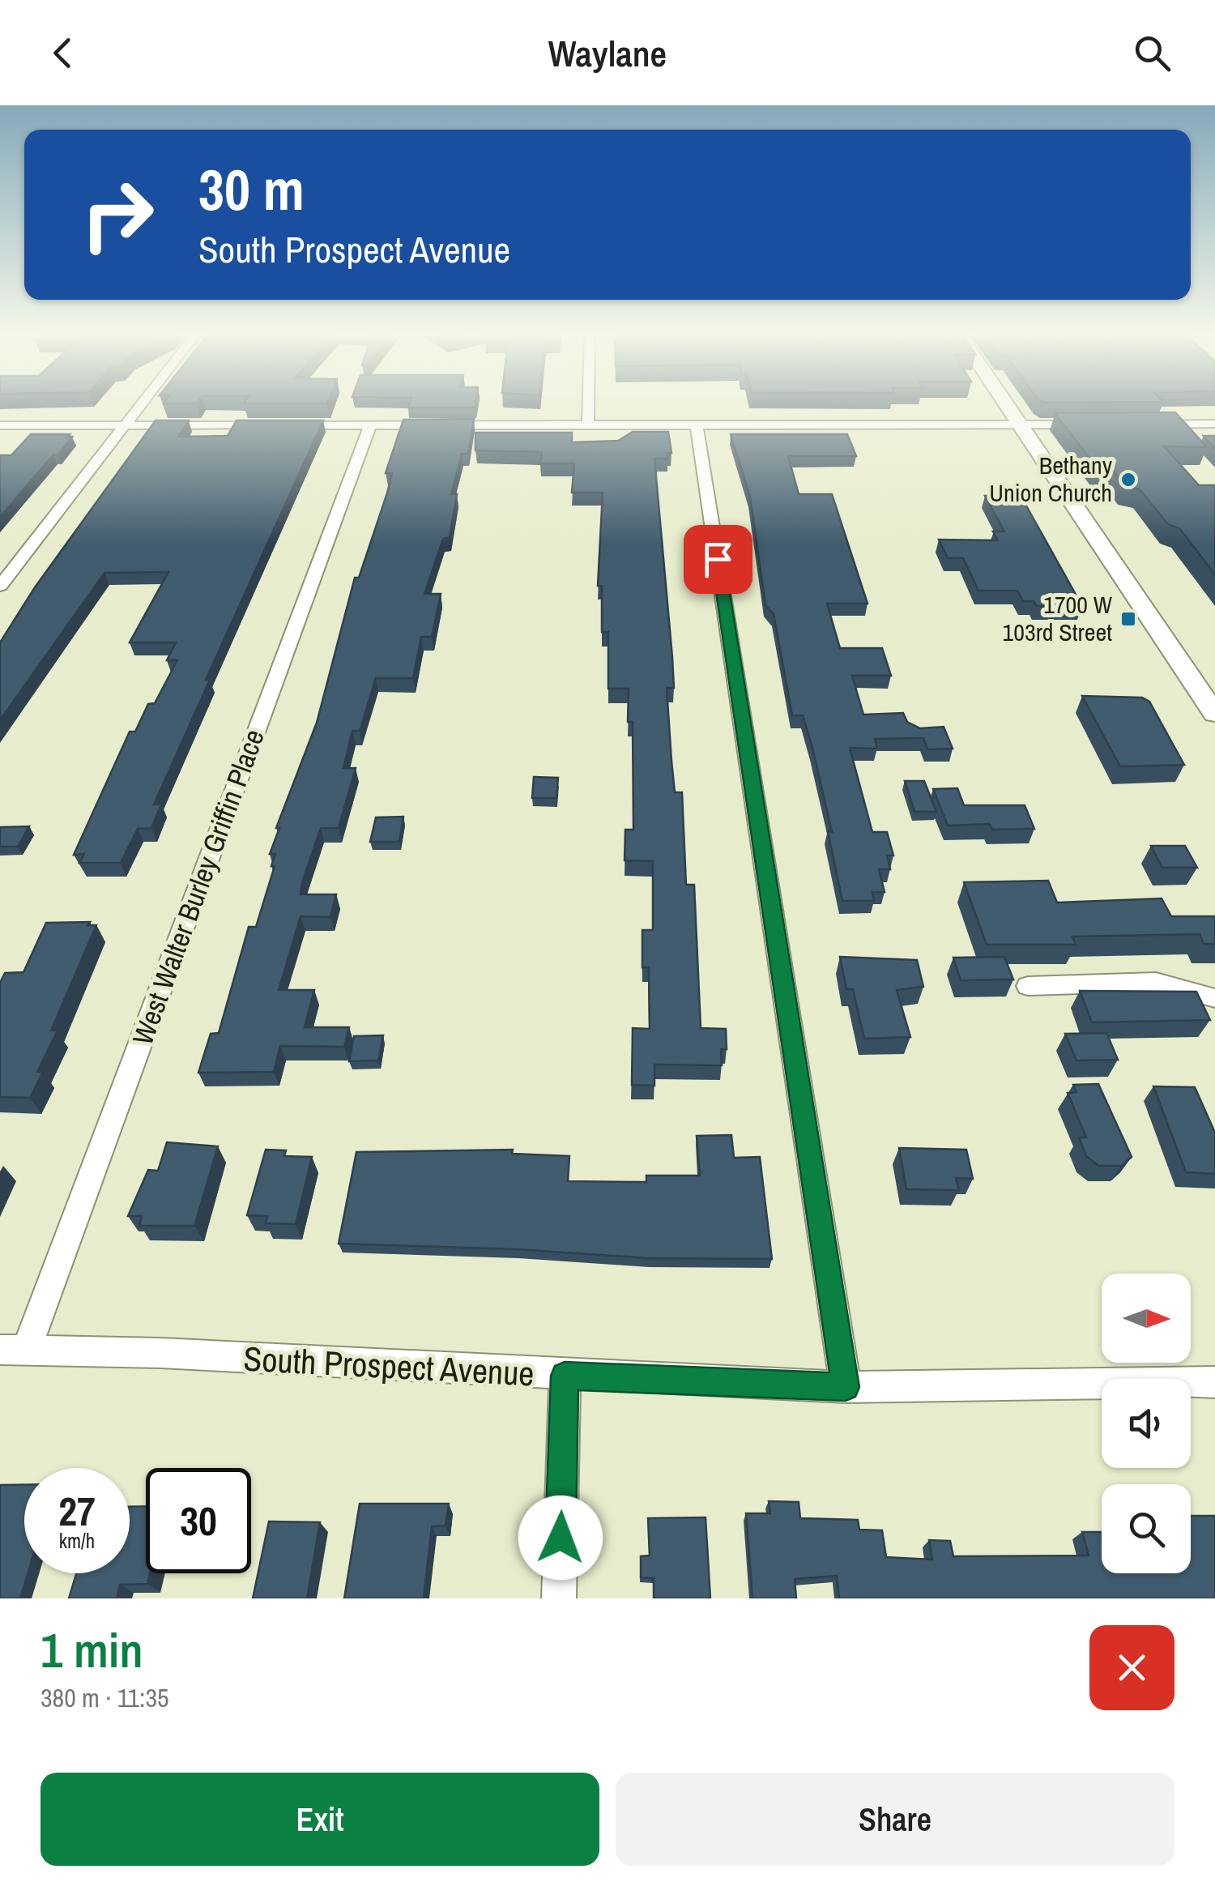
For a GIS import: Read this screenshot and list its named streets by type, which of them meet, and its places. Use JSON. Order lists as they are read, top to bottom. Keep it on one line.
{"streets":{"street":["West Walter Burley Griffin Place","South Prospect Avenue"]},"crossings":[["West Walter Burley Griffin Place","South Prospect Avenue"]],"places":{"other":["Bethany Union Church"],"transit":["1700 W 103rd Street"]},"north":"right","page":{"header":"Waylane","turn":["30 m","South Prospect Avenue"],"speed":"27 km/h","limit":"30","heading":["1 min","380 m · 11:35"],"buttons":["Exit","Share"]}}
